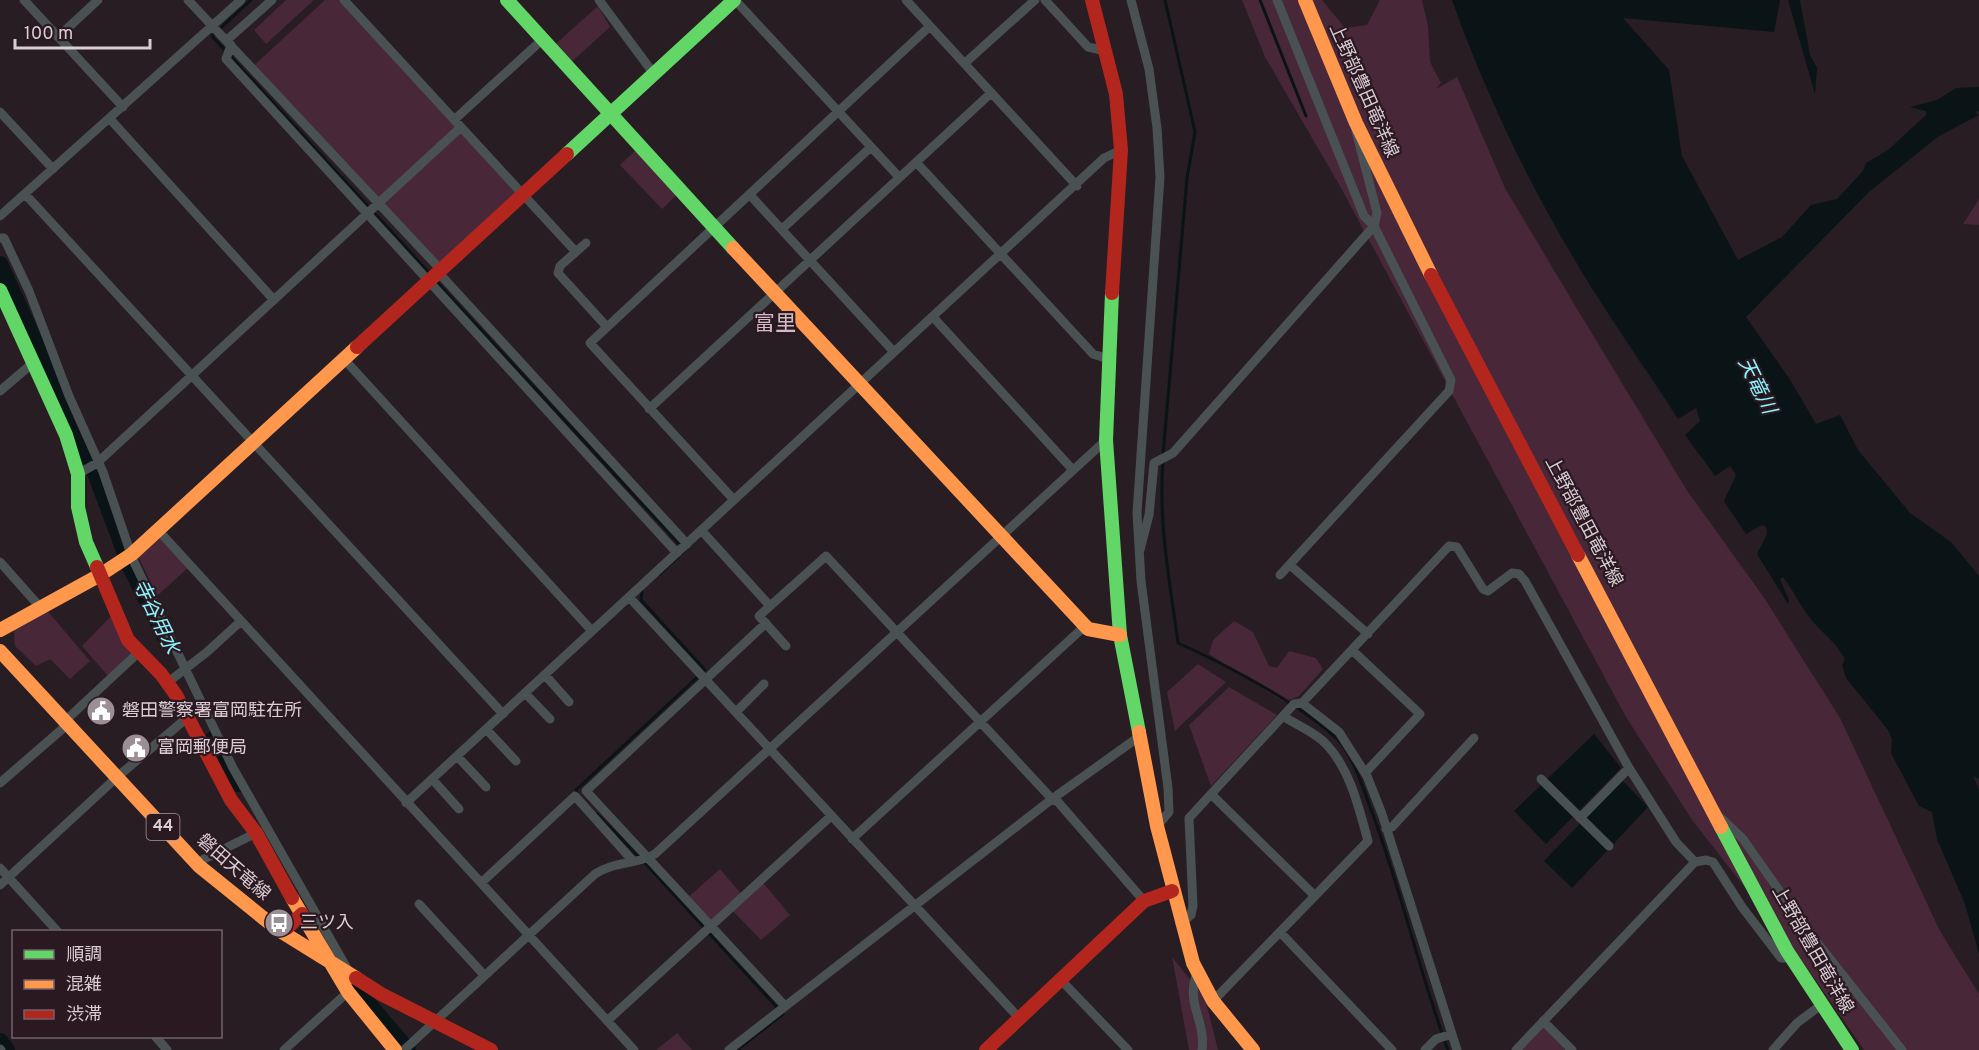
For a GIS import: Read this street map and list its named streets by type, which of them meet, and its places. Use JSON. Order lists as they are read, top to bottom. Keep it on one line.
{"streets":{"street":["上野部豊田竜洋線","44","磐田天竜線"]},"districts":["富里"],"water":["天竜川","寺谷用水"],"places":{"public building":["磐田警察署富岡駐在所","富岡郵便局"],"bus stop":["三ツ入"]},"legend":["順調","混雑","渋滞"],"scale_bar":"100 m"}
